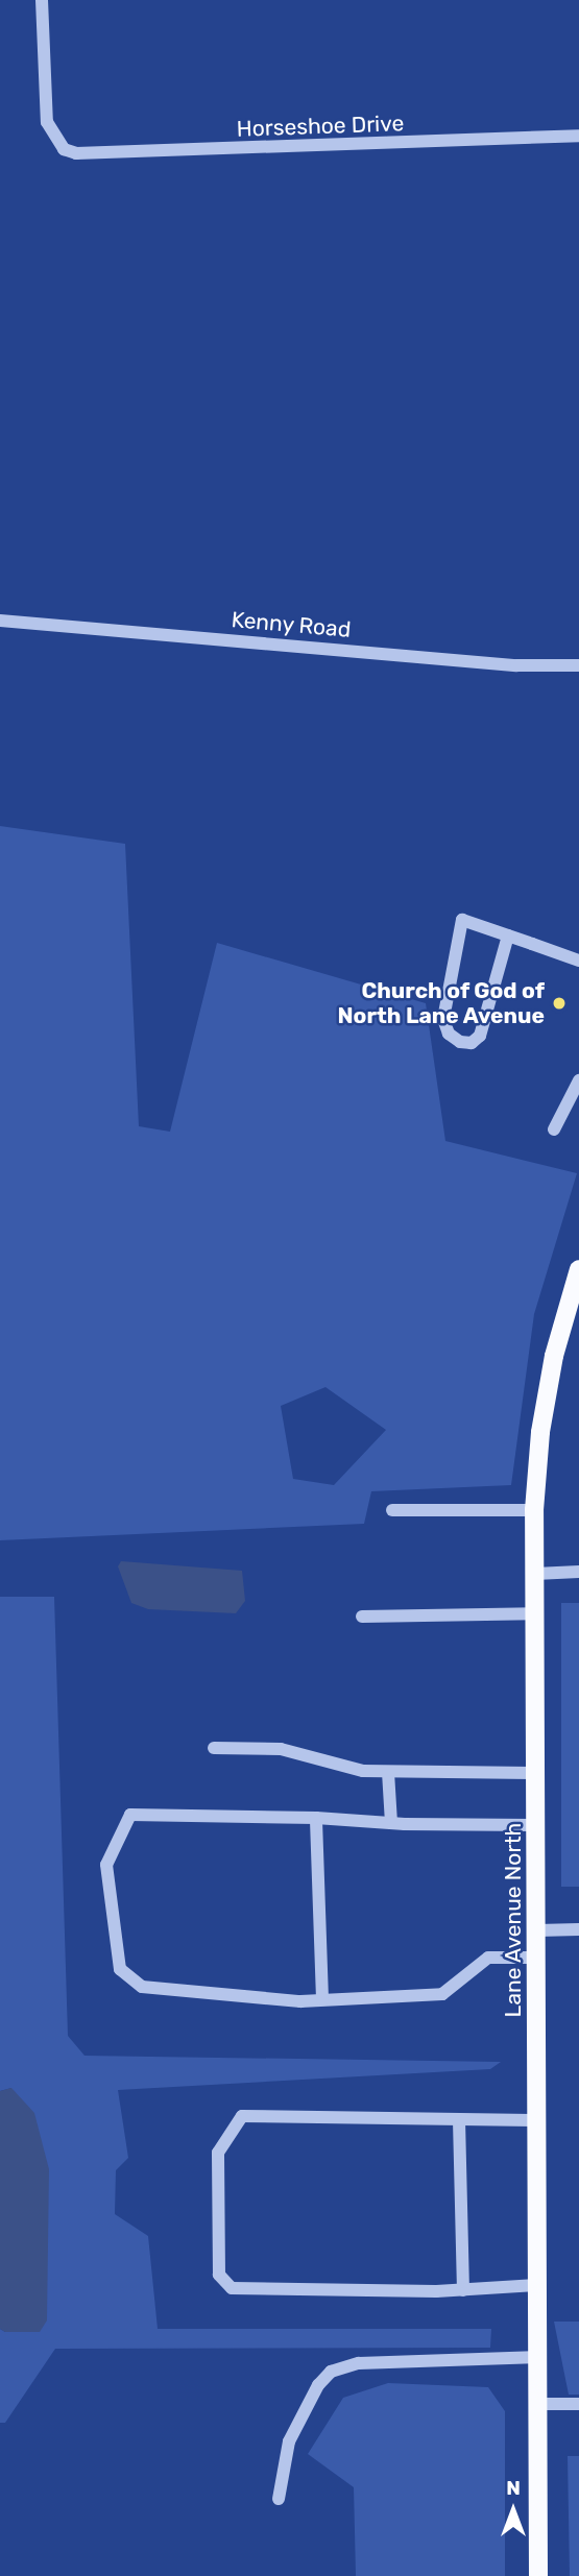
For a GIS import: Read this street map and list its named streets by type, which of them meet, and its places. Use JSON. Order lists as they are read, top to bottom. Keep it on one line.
{"streets":{"main road":["Lane Avenue North"],"street":["Horseshoe Drive","Kenny Road"]},"places":["Church of God of North Lane Avenue"],"north":"top"}
